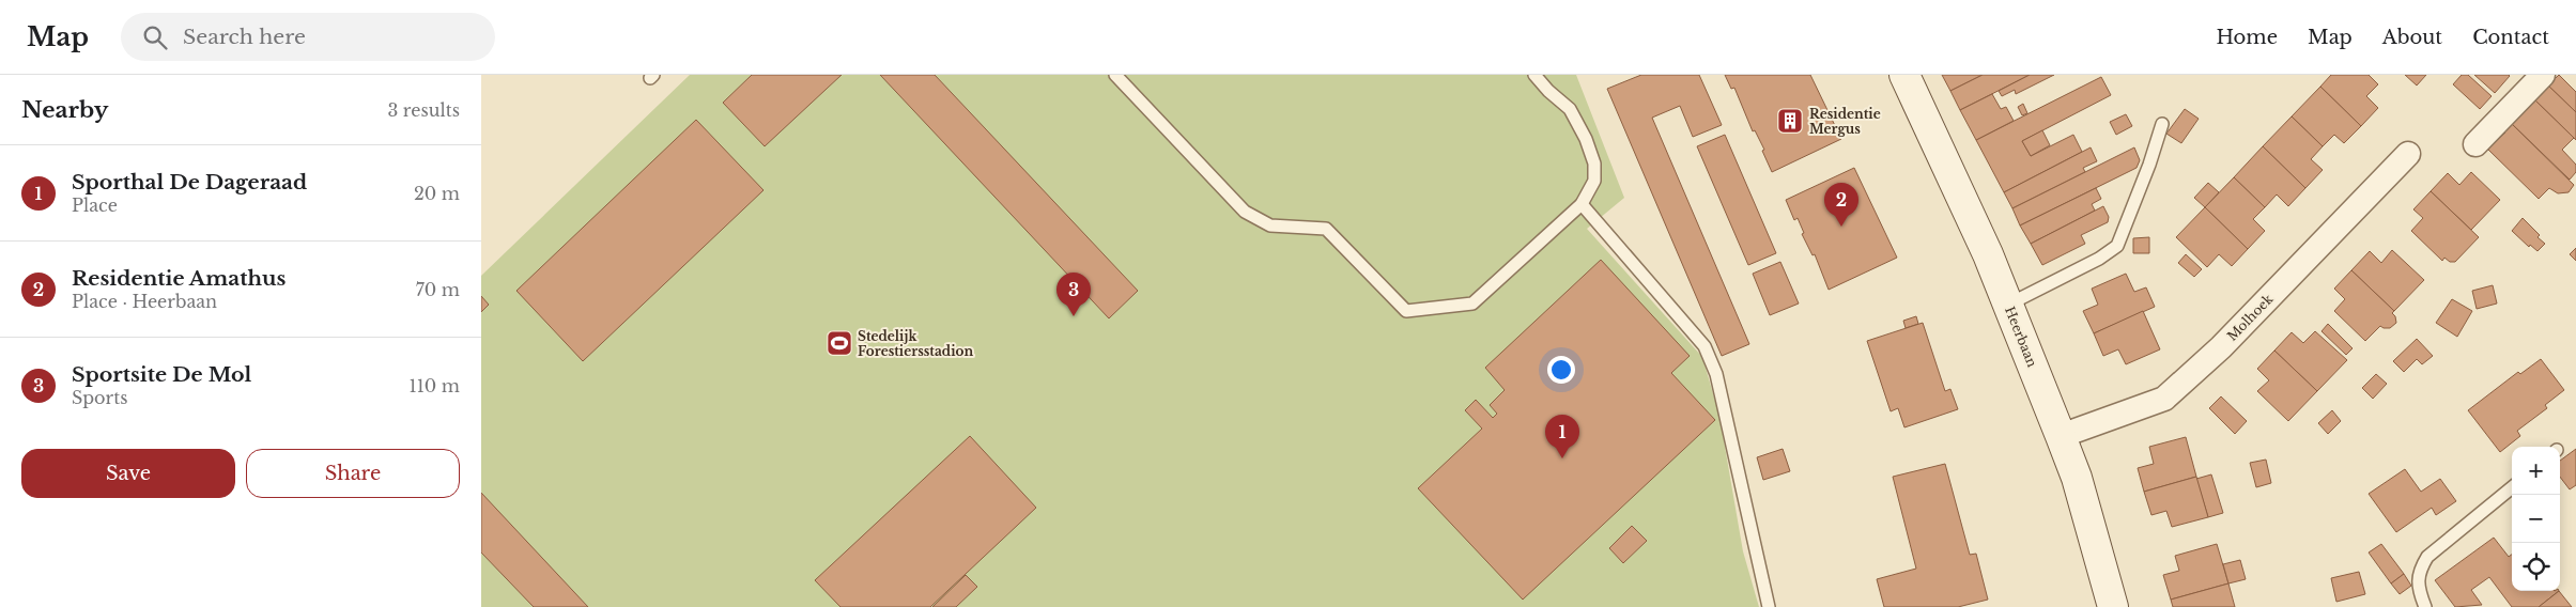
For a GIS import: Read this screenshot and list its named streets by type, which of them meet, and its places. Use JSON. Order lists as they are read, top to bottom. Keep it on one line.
{"streets":{"street":["Molhoek","Heerbaan"]},"crossings":[["Molhoek","Heerbaan"]],"places":{"building":["Residentie Mergus"],"sports":["Stedelijk Forestiersstadion"]},"page":{"header":"Map","search":"Search here","nav":["Home","Map","About","Contact"],"heading":["Nearby","3 results"],"list":[{"mark":"1","name":"Sporthal De Dageraad","note":"Place","value":"20 m"},{"mark":"2","name":"Residentie Amathus","note":"Place · Heerbaan","value":"70 m"},{"mark":"3","name":"Sportsite De Mol","note":"Sports","value":"110 m"}],"pins":["2","3","1"],"buttons":["Save","Share"],"map_buttons":["+","−"]}}
